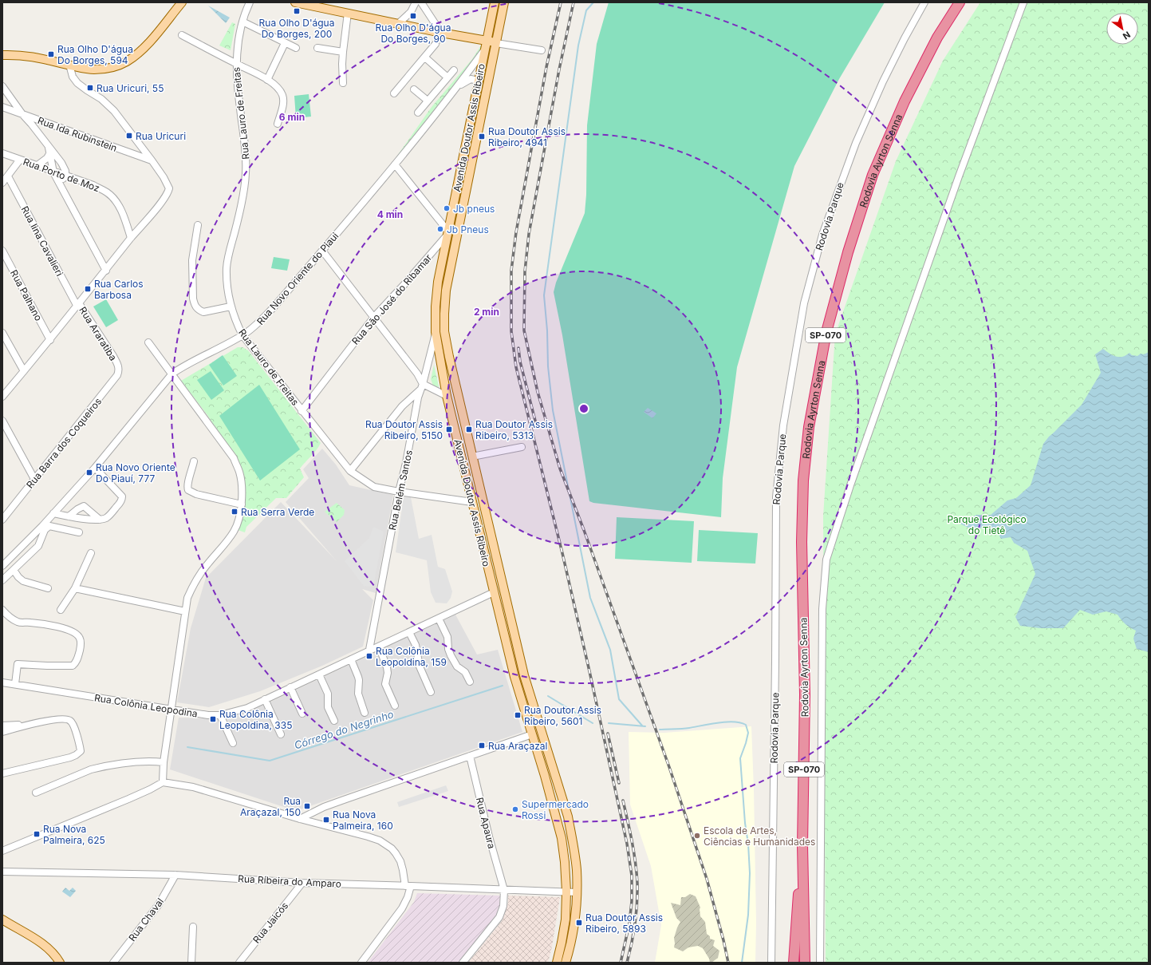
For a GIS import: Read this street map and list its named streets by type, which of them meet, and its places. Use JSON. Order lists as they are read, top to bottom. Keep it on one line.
{"streets":{"highway":["Rodovia Ayrton Senna","SP-070"],"main road":["Avenida Doutor Assis Ribeiro"],"street":["Rua Lauro de Freitas","Rua Ida Rubinstein","Rua Porto de Moz","Rodovia Parque","Rua lina Cavalieri","Rua Novo Oriente do Piaui","Rua Palhano","Rua São José do Ribamar","Rua Araratiba","Rua Barra dos Coqueiros","Rua Belém Santos","Rua Colônia Leopodina","Rua Apaura","Rua Ríbeira do Amparo","Rua Chaval","Rua Jaicós"]},"crossings":[["Rua Lauro de Freitas","Avenida Doutor Assis Ribeiro"],["Rua Lauro de Freitas","Rua Novo Oriente do Piaui"],["Rua Lauro de Freitas","Rua São José do Ribamar"],["Rua Lauro de Freitas","Rua Belém Santos"],["Avenida Doutor Assis Ribeiro","Rua Novo Oriente do Piaui"],["Avenida Doutor Assis Ribeiro","Rua São José do Ribamar"],["Avenida Doutor Assis Ribeiro","Rua Belém Santos"],["Avenida Doutor Assis Ribeiro","Rua Colônia Leopodina"],["Avenida Doutor Assis Ribeiro","Rua Ríbeira do Amparo"],["Rua lina Cavalieri","Rua Araratiba"],["Rua Araratiba","Rua Barra dos Coqueiros"],["Rua Belém Santos","Rua Colônia Leopodina"],["Rua Apaura","Rua Ríbeira do Amparo"],["Rua Ríbeira do Amparo","Rua Chaval"],["Rua Ríbeira do Amparo","Rua Jaicós"]],"water":["Córrego do Negrinho"],"parks":["Parque Ecológico do Tietê"],"places":{"transit":["Rua Olho D'água Do Borges, 200","Rua Olho D'água Do Borges, 90","Rua Olho D'água Do Borges, 594","Rua Uricuri, 55","Rua Uricuri","Rua Doutor Assis Ribeiro, 4941","Rua Carlos Barbosa","Rua Doutor Assis Ribeiro, 5150","Rua Doutor Assis Ribeiro, 5313","Rua Novo Oriente Do Piauí, 777","Rua Serra Verde","Rua Colônia Leopoldina, 159","Rua Doutor Assis Ribeiro, 5601","Rua Colônia Leopoldina, 335","Rua Araçazal","Rua Araçazal, 150","Rua Nova Palmeira, 160","Rua Nova Palmeira, 625","Rua Doutor Assis Ribeiro, 5893"],"other":["Jb pneus","Jb Pneus","Supermercado Rossi","Escola de Artes, Ciências e Humanidades"]},"north":"bottom right","rings":["6 min","4 min","2 min"]}
